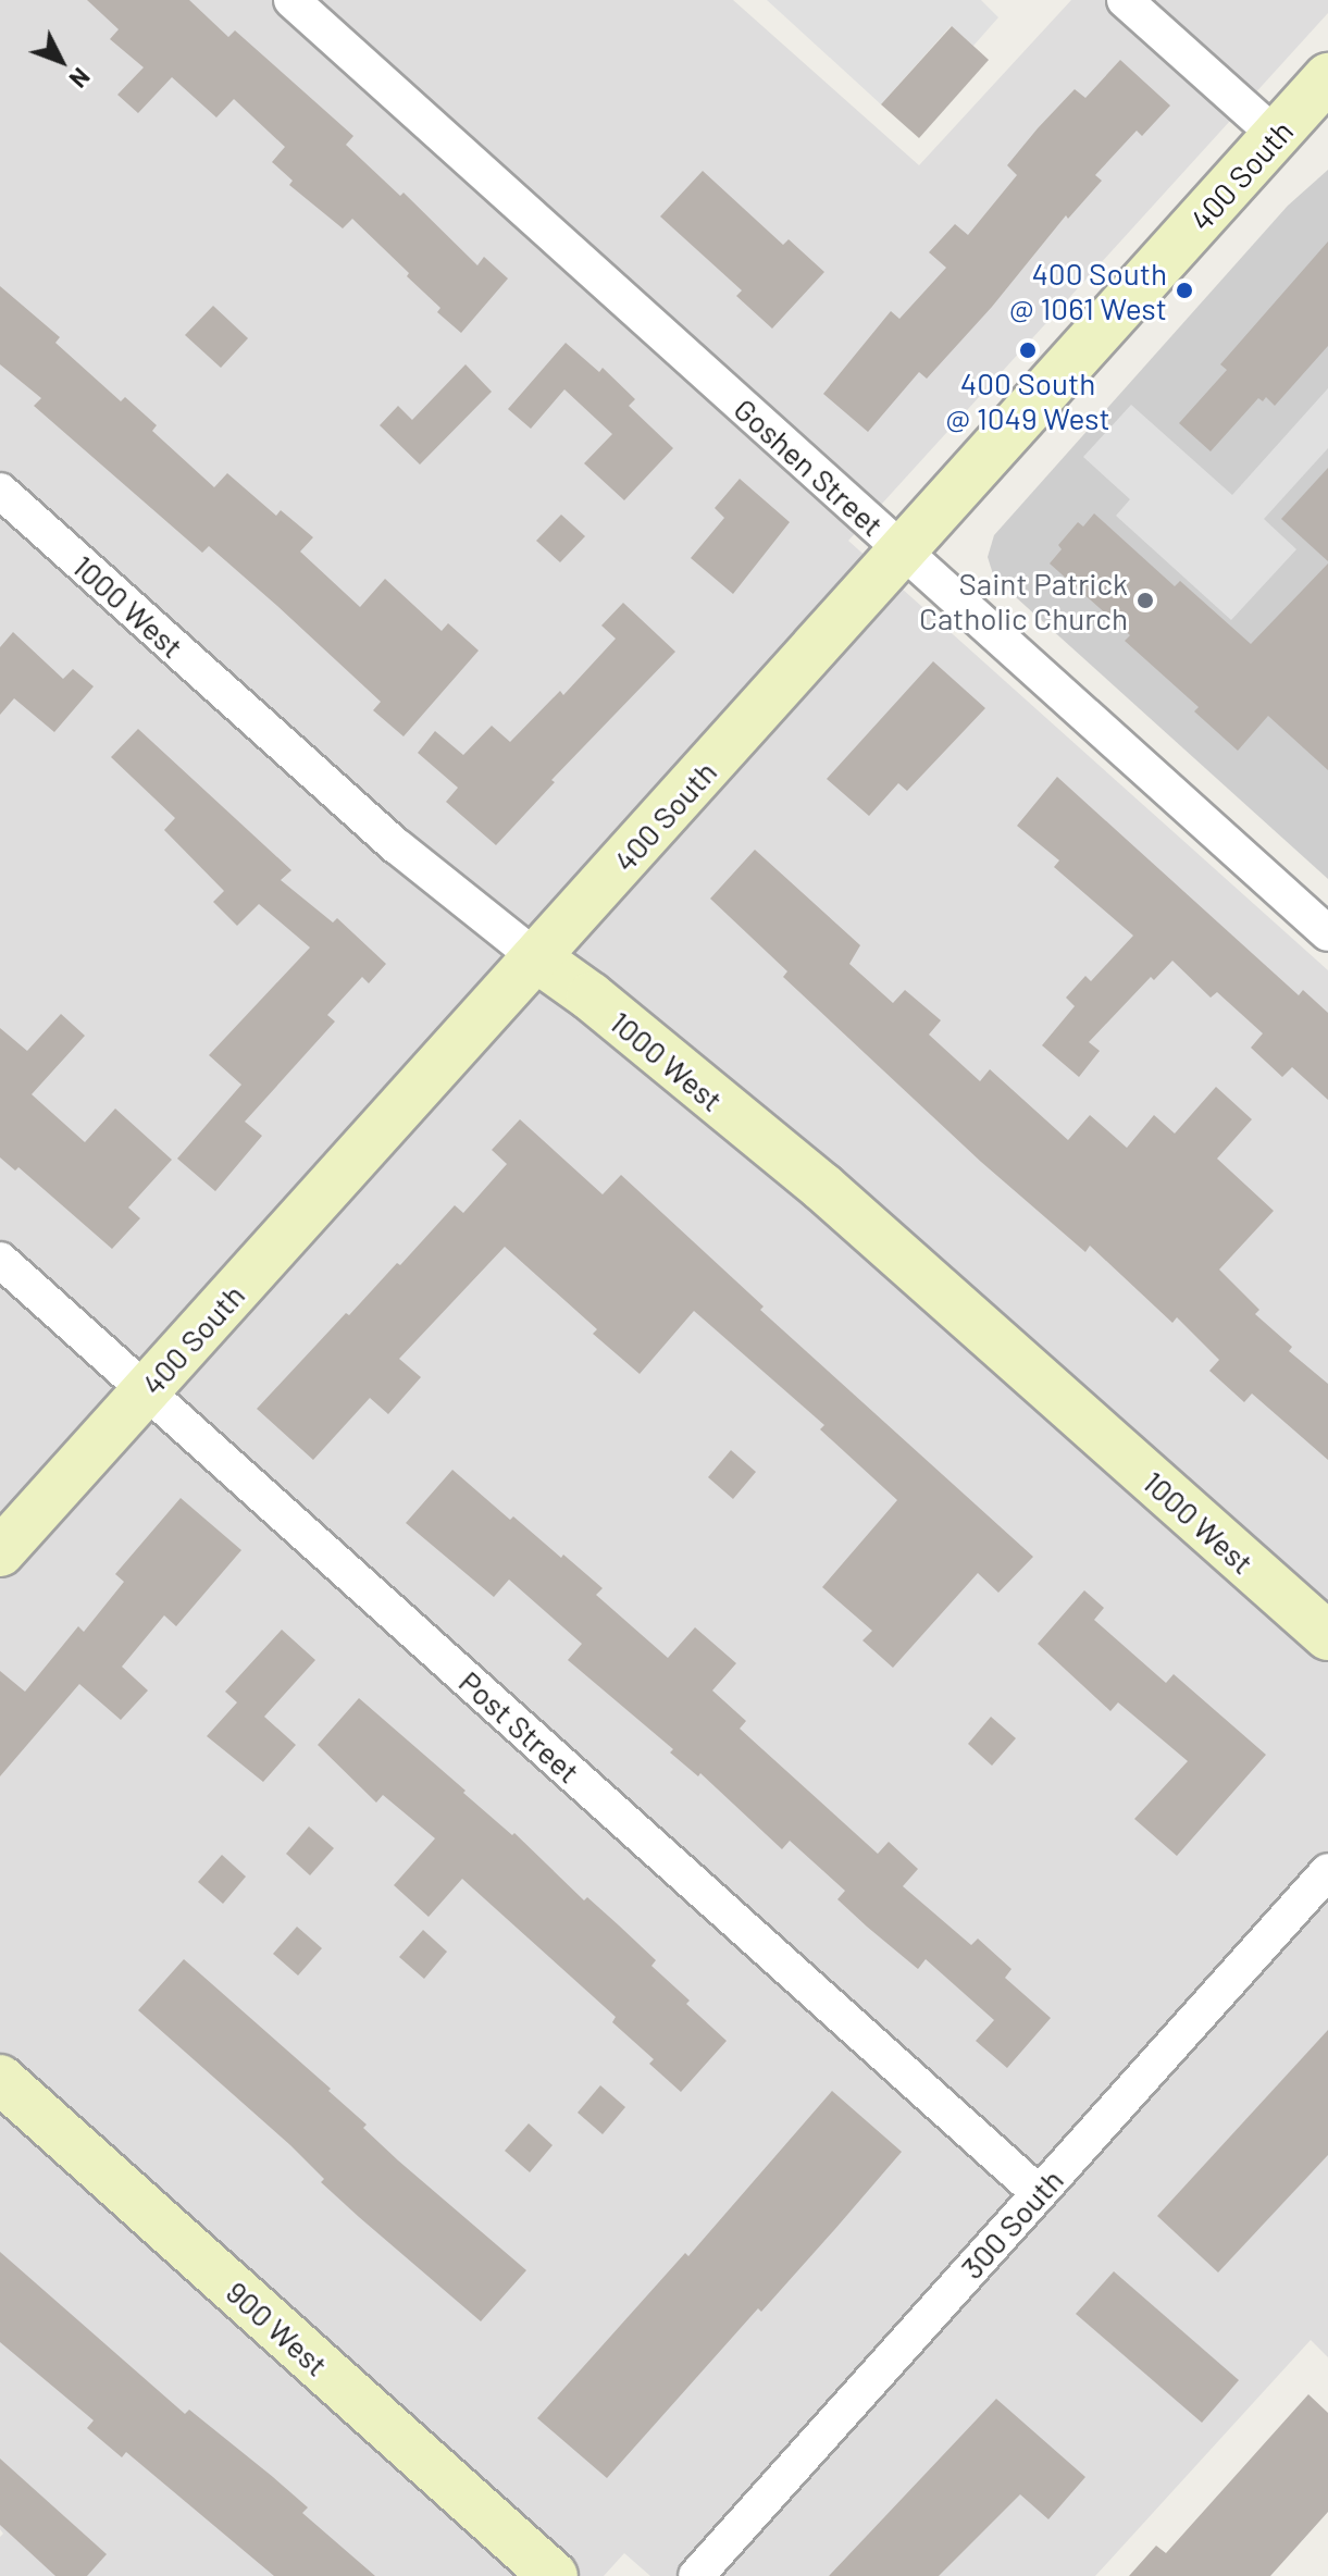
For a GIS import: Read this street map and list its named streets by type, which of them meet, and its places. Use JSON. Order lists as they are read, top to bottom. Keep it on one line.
{"streets":{"main road":["400 South","1000 West","900 West"],"street":["Goshen Street","Post Street","300 South"]},"crossings":[["400 South","Goshen Street"],["400 South","1000 West"],["400 South","Post Street"],["Post Street","300 South"]],"places":["400 South @ 1061 West","400 South @ 1049 West","Saint Patrick Catholic Church"],"north":"bottom right"}
